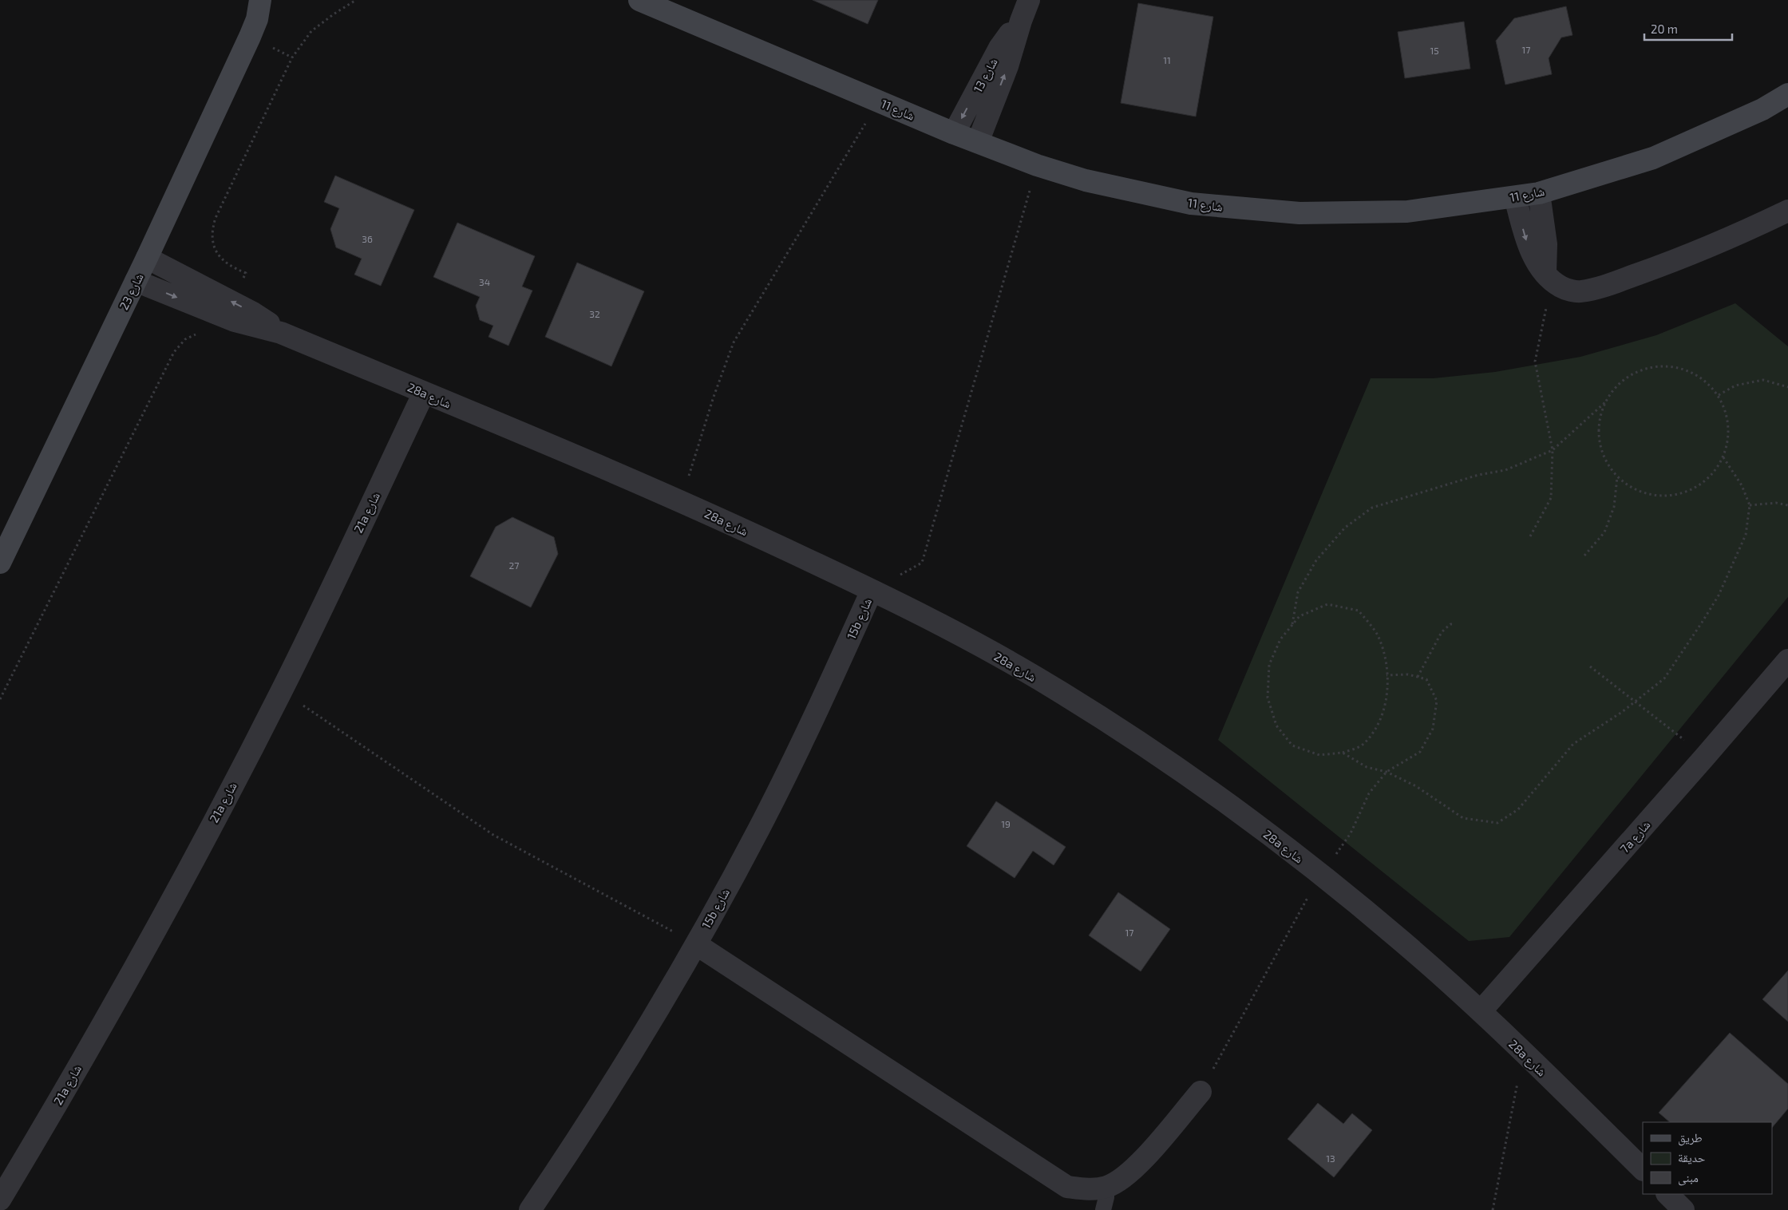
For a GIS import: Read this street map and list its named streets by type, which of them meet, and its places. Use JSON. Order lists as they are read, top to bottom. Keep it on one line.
{"streets":{"street":["شارع 13","شارع 11","شارع 23","28a شارع","21a شارع","15b شارع","7a شارع"]},"crossings":[["شارع 13","شارع 11"],["شارع 23","28a شارع"],["28a شارع","21a شارع"],["28a شارع","15b شارع"],["28a شارع","7a شارع"]],"house_numbers":["17","15","11","36","34","32","27","19","17","13"],"legend":["طريق","حديقة","مبنى"],"scale_bar":"20 m"}
